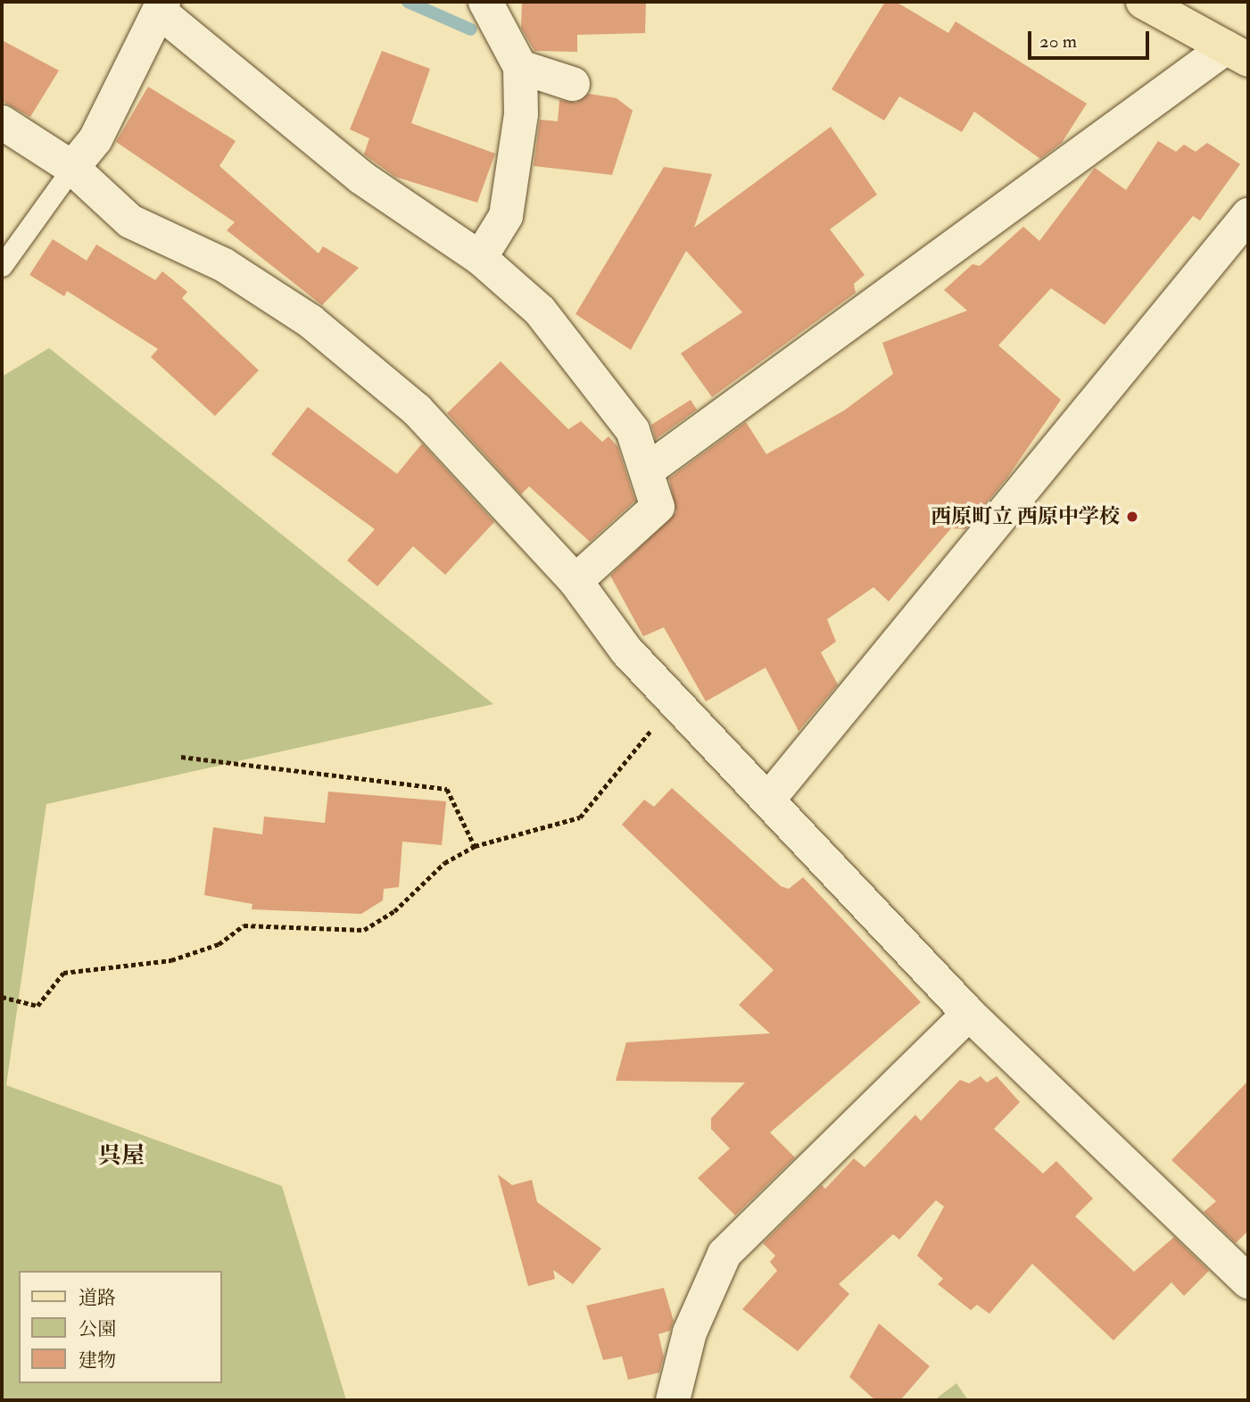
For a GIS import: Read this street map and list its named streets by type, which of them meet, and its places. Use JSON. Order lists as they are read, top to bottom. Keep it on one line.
{"districts":["呉屋"],"places":["西原町立 西原中学校"],"legend":["道路","公園","建物"],"scale_bar":"20 m"}
